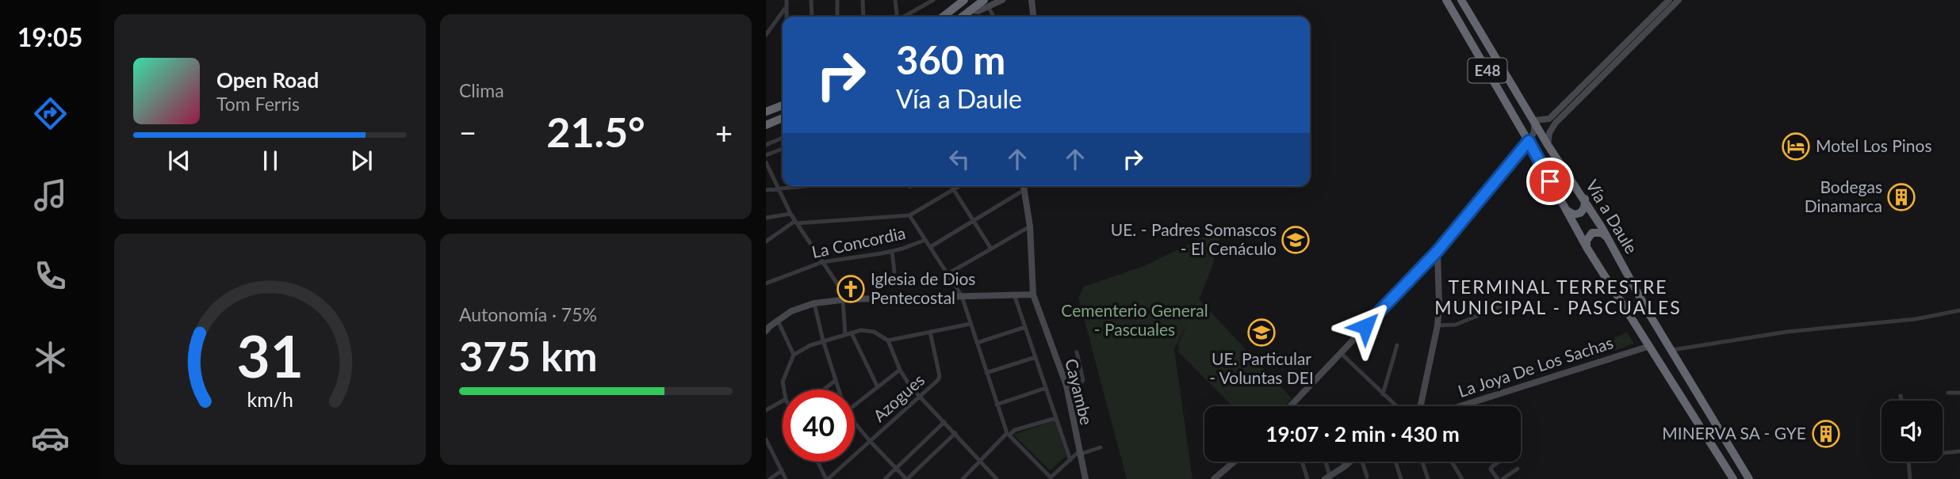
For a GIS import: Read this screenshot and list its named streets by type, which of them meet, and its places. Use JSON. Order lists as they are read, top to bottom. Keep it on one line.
{"streets":{"highway":["E48","Vía a Daule"],"street":["La Concordia","La Joya De Los Sachas","Cayambe","Azogues"]},"crossings":[["Vía a Daule","La Joya De Los Sachas"]],"districts":["TERMINAL TERRESTRE MUNICIPAL - PASCUALES"],"parks":["Cementerio General - Pascuales"],"places":{"hotel":["Motel Los Pinos"],"building":["Bodegas Dinamarca","MINERVA SA - GYE"],"school or university":["UE. - Padres Somascos - El Cenáculo","UE. Particular - Voluntas DEI"],"church":["Iglesia de Dios Pentecostal"]},"page":{"tabs":"19:05","tile":["Clima",["Autonomía · 75%","375 km"]],"turn":["360 m","Vía a Daule"],"song":["Open Road","Tom Ferris"],"heat":["−","21.5°","+"],"limit":"40","trip":"19:07 · 2 min · 430 m","gauge":["31","km/h"]}}
